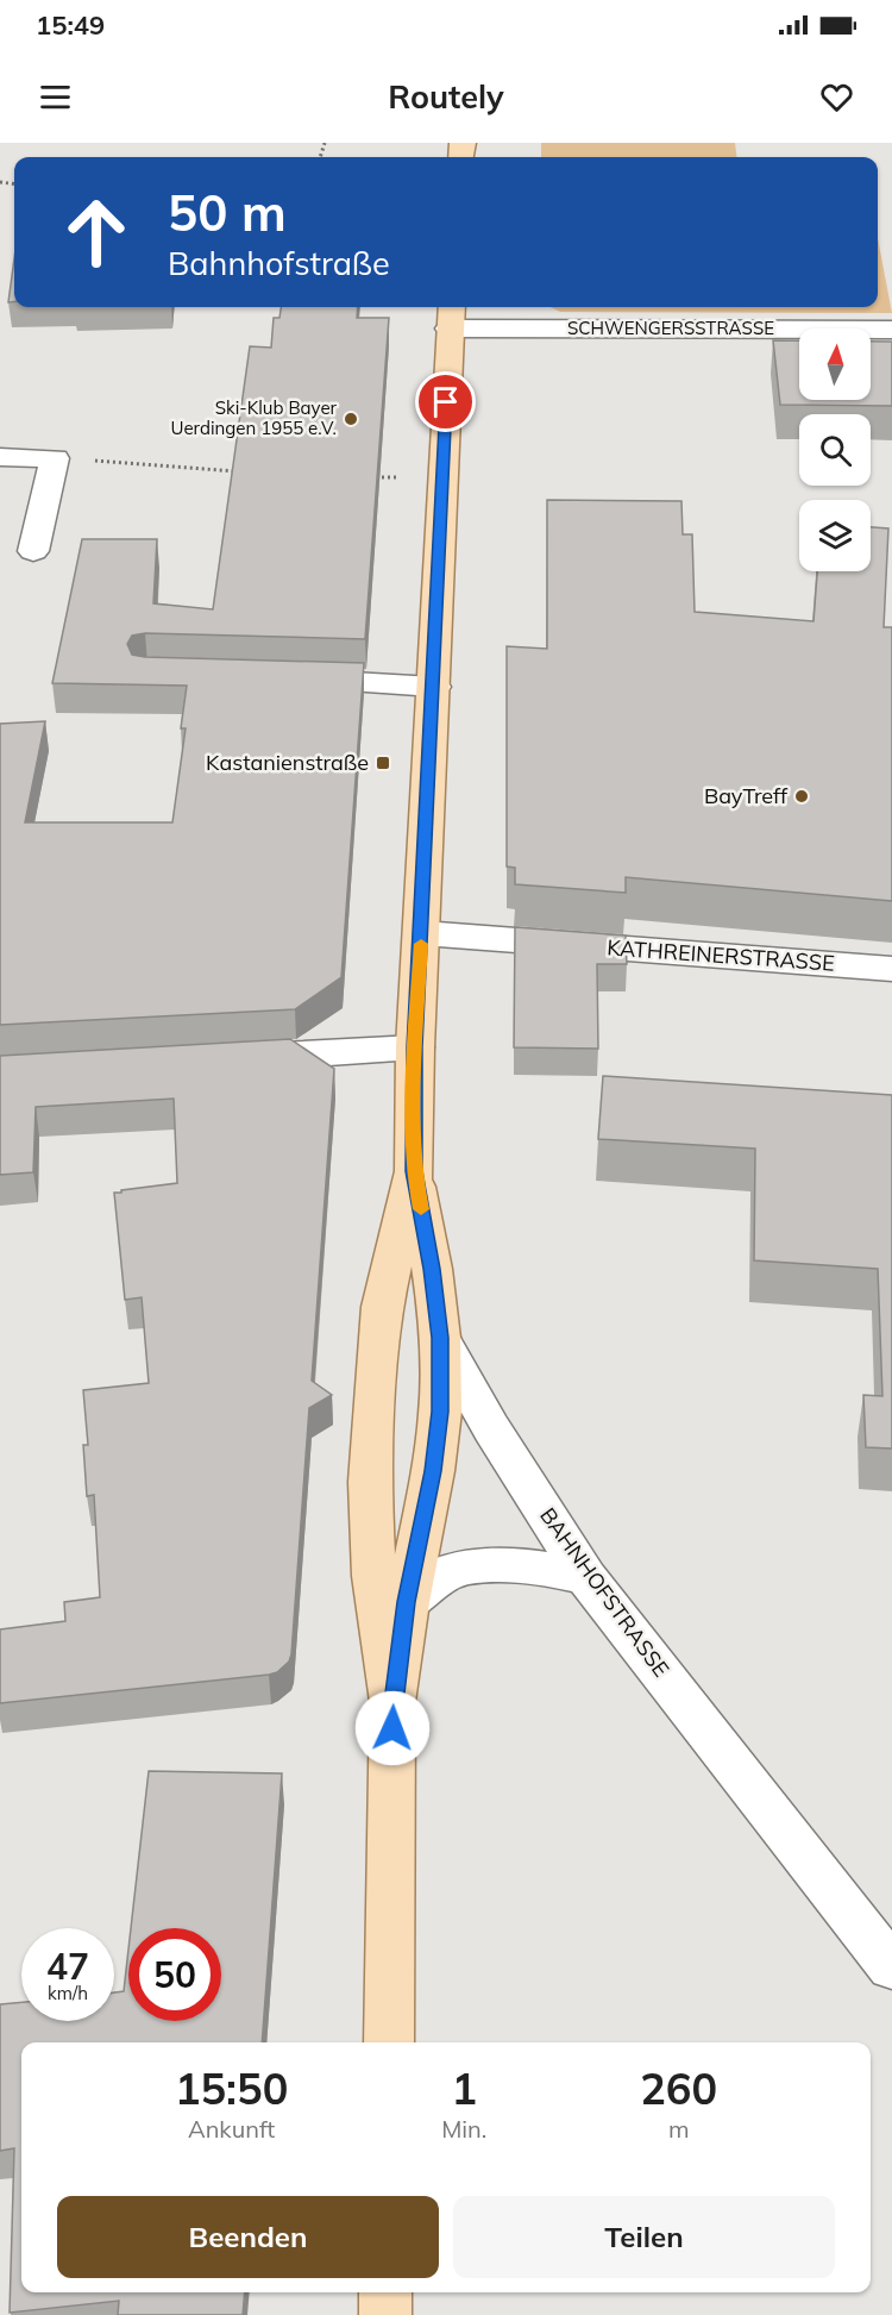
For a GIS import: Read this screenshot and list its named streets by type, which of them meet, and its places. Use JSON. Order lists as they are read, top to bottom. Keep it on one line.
{"streets":{"main road":["BAHNHOFSTRASSE"],"street":["SCHWENGERSSTRASSE","KATHREINERSTRASSE"]},"places":{"other":["Ski-Klub Bayer Uerdingen 1955 e.V.","BayTreff"],"transit":["Kastanienstraße"]},"north":"top","page":{"status":"15:49","header":"Routely","turn":["50 m","Bahnhofstraße"],"speed":"47 km/h","limit":"50","eta":["15:50","Ankunft","1","Min.","260","m"],"buttons":["Beenden","Teilen"]}}
